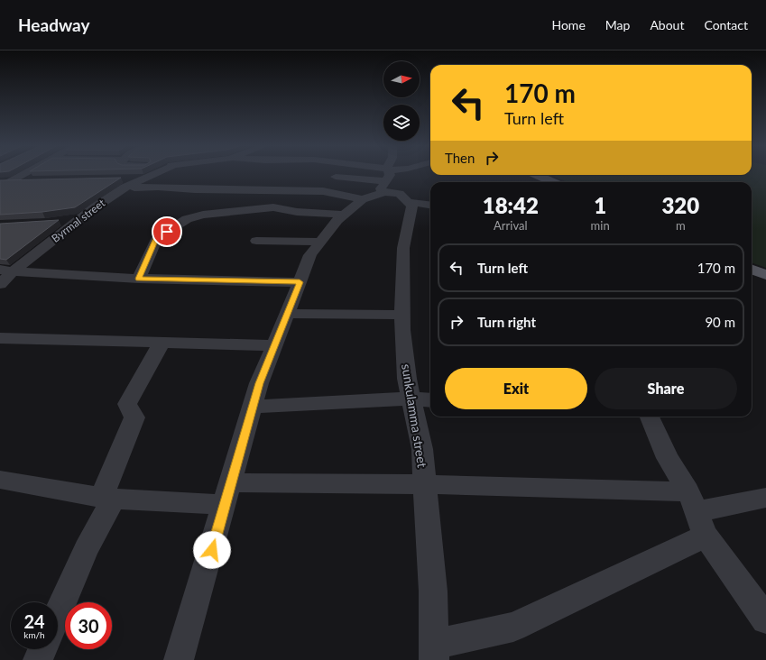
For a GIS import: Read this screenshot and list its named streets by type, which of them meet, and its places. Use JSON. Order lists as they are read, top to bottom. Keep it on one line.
{"streets":{"street":["Byrmal street","sunkulamma street"]},"north":"right","page":{"header":"Headway","nav":["Home","Map","About","Contact"],"turn":["170 m","Turn left"],"then":"Then","eta":["18:42","Arrival","1","min","320","m"],"list":[{"name":"Turn left","value":"170 m"},{"name":"Turn right","value":"90 m"}],"buttons":["Exit","Share"],"speed":"24 km/h","limit":"30"}}
